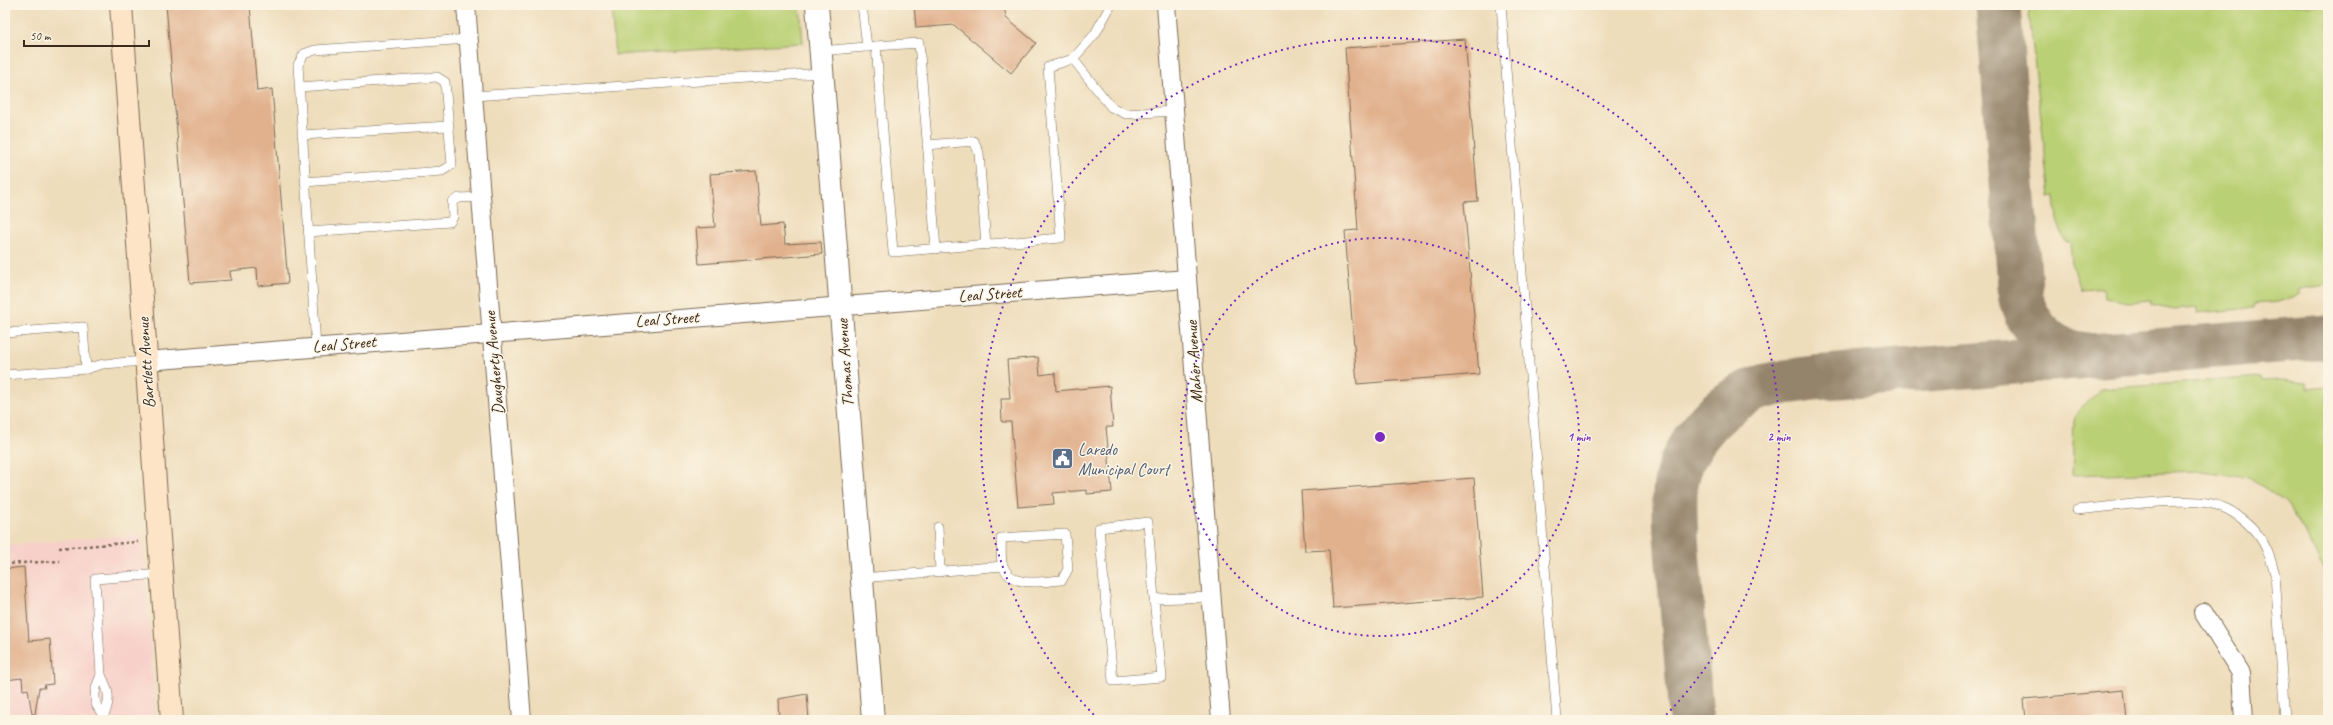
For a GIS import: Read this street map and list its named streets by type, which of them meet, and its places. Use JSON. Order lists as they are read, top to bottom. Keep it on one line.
{"streets":{"main road":["Bartlett Avenue"],"street":["Leal Street","Maher Avenue","Daugherty Avenue","Thomas Avenue"]},"crossings":[["Leal Street","Maher Avenue"],["Leal Street","Bartlett Avenue"],["Leal Street","Daugherty Avenue"],["Leal Street","Thomas Avenue"]],"places":{"public building":["Laredo Municipal Court"]},"scale_bar":"50 m","rings":["1 min","2 min"]}
